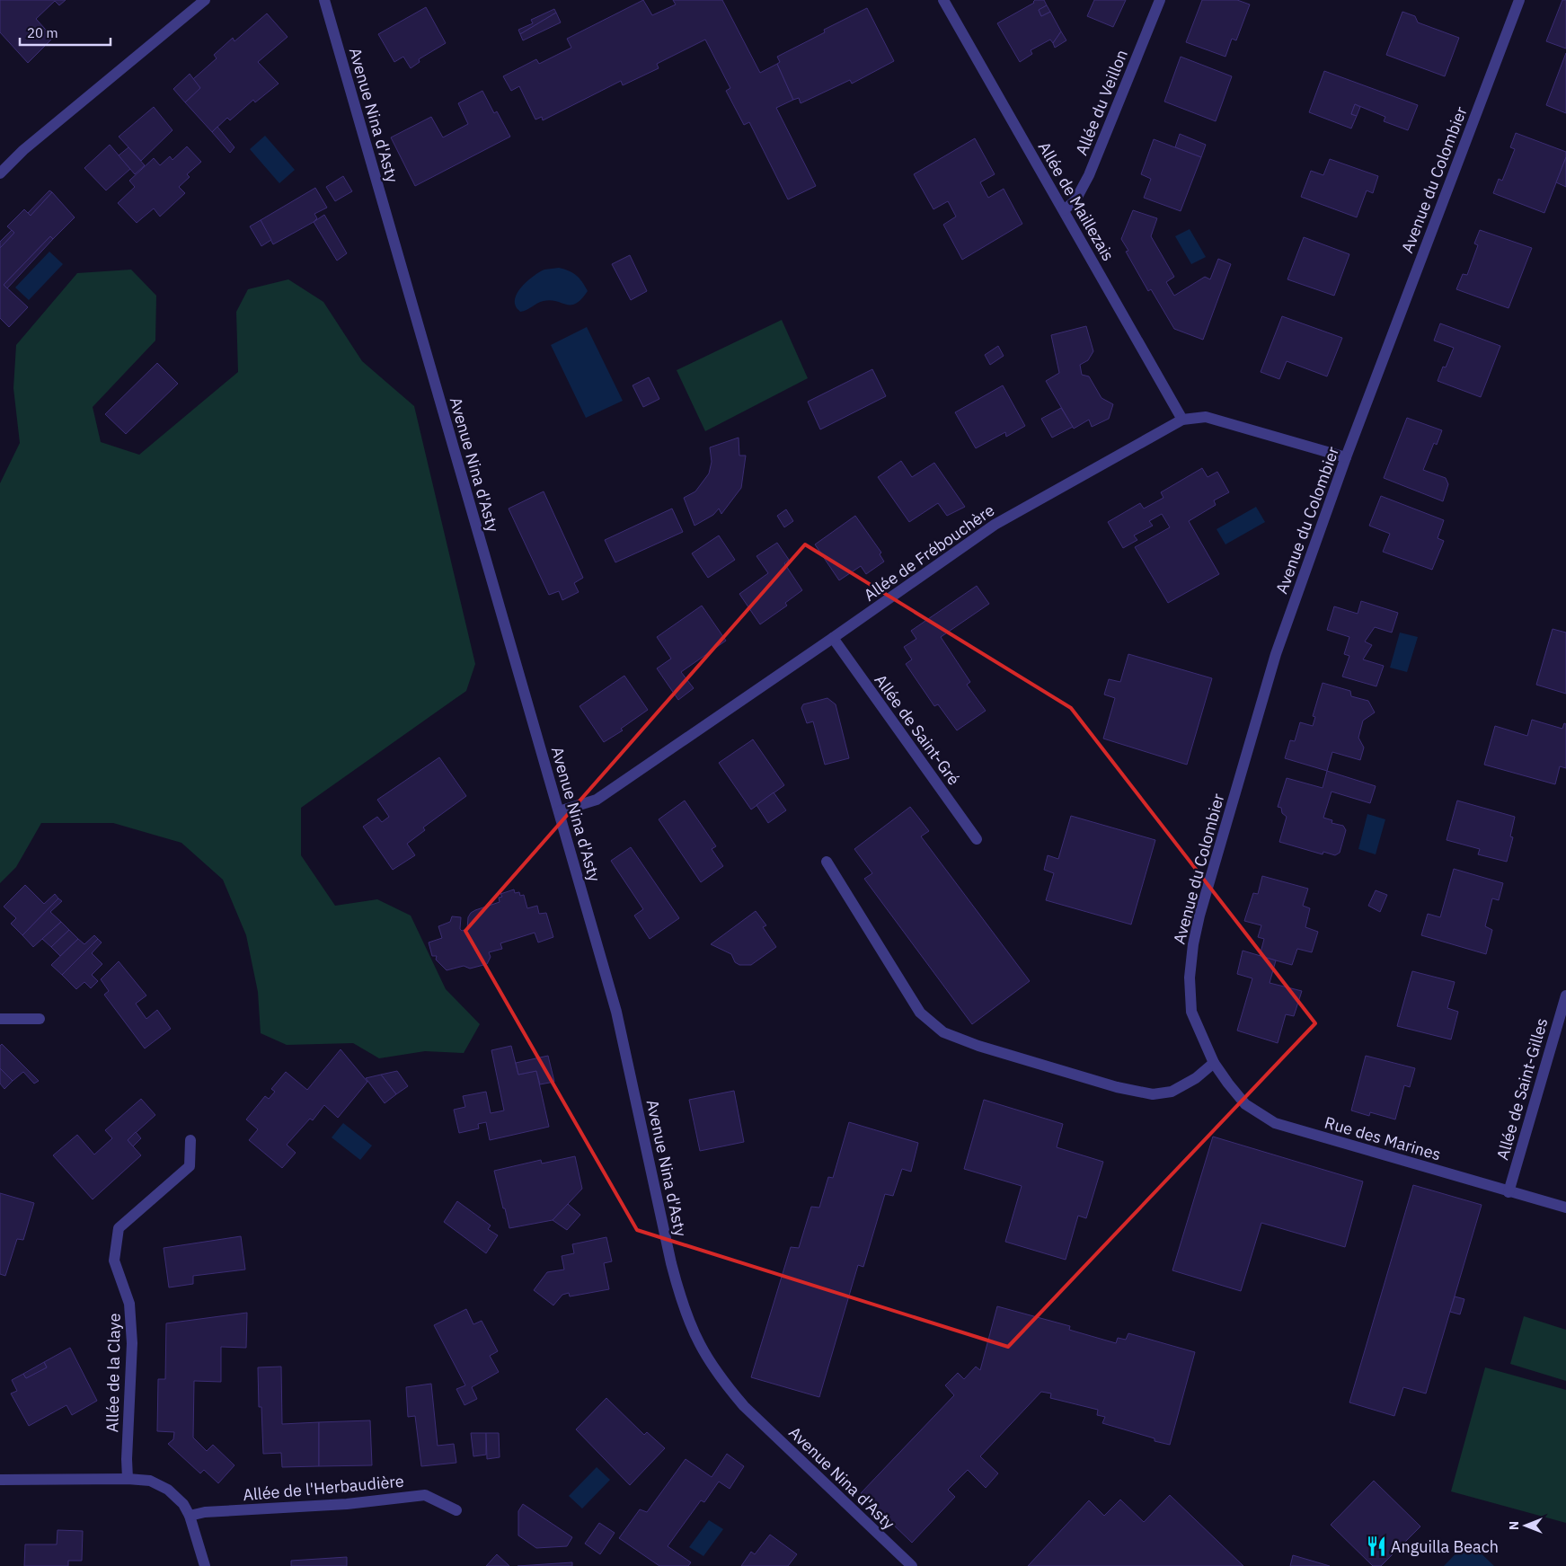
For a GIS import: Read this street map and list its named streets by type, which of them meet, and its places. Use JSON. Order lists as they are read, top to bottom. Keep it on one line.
{"streets":{"street":["Allée du Veillon","Avenue Nina d'Asty","Avenue du Colombier","Allée de Maillezais","Allée de Frébouchère","Allée de Saint-Gré","Allée de Saint-Gilles","Rue des Marines","Allée de la Claye","Allée de l'Herbaudière"]},"crossings":[["Allée du Veillon","Allée de Maillezais"],["Avenue Nina d'Asty","Allée de Frébouchère"],["Avenue du Colombier","Allée de Frébouchère"],["Avenue du Colombier","Rue des Marines"],["Allée de Maillezais","Allée de Frébouchère"],["Allée de Frébouchère","Allée de Saint-Gré"],["Allée de Saint-Gilles","Rue des Marines"]],"places":{"restaurant":["Anguilla Beach"]},"scale_bar":"20 m","north":"left"}
